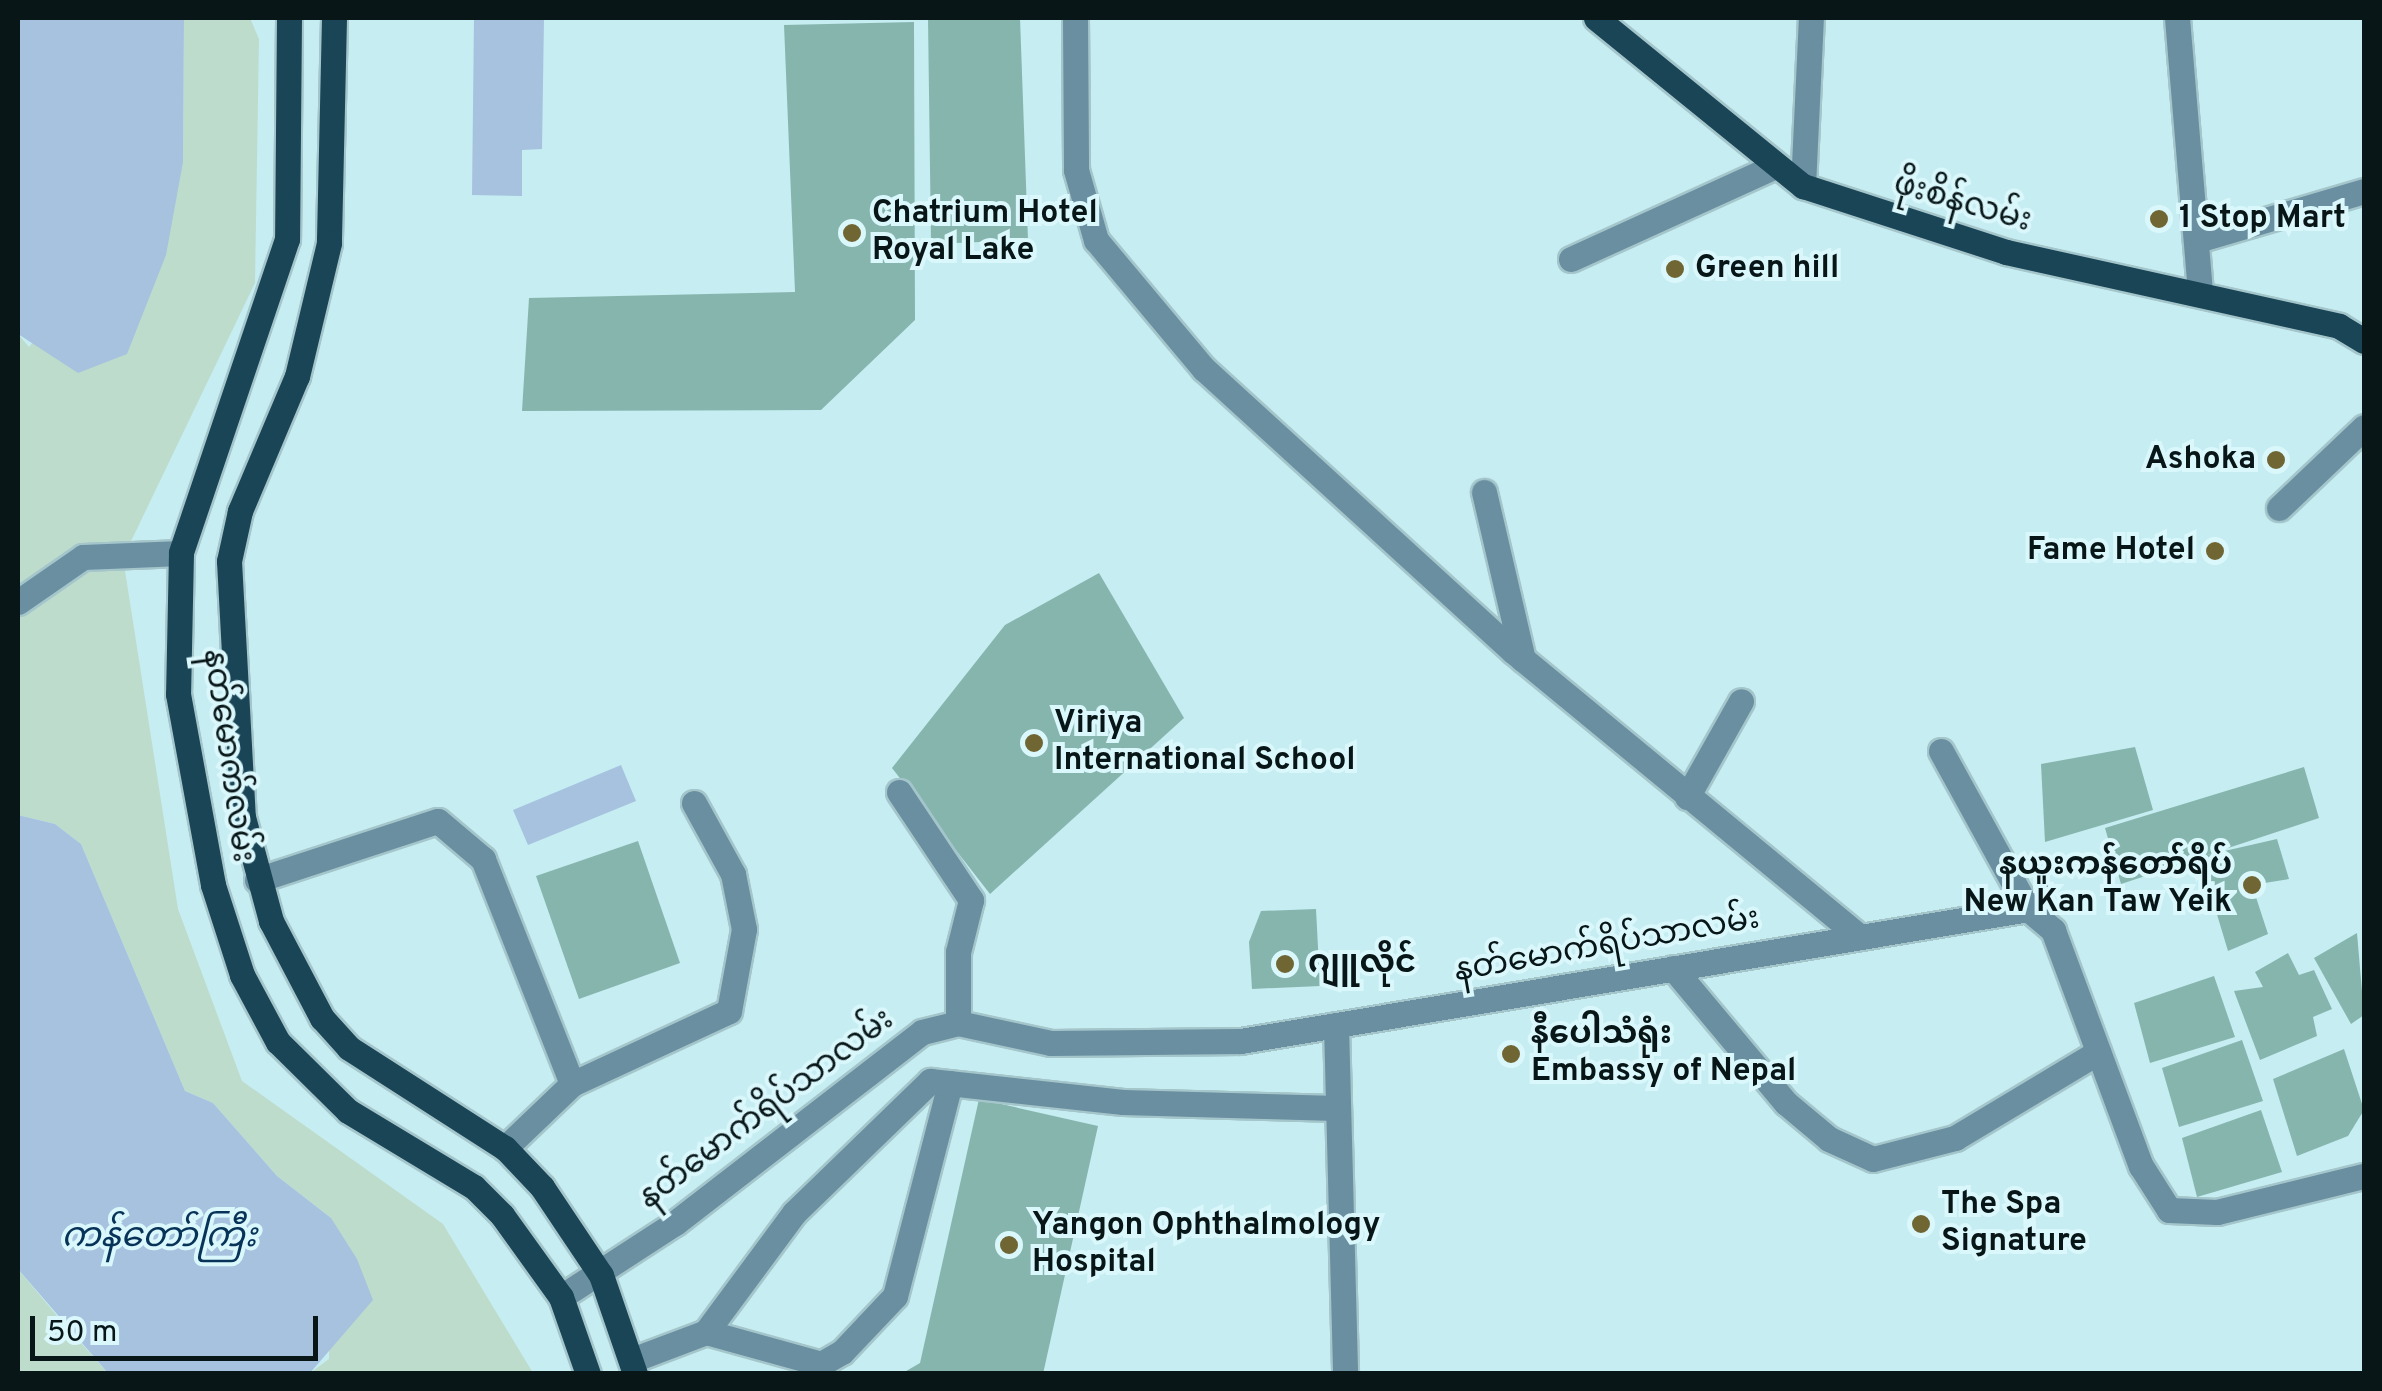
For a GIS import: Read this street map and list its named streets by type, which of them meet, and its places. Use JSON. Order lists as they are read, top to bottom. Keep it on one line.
{"streets":{"main road":["ဖိုးစိန်လမ်း","နတ်မောက်လမ်း"],"street":["နတ်မောက်ရိပ်သာလမ်း"]},"crossings":[["နတ်မောက်လမ်း","နတ်မောက်ရိပ်သာလမ်း"]],"water":["ကန်တော်ကြီး"],"places":["1 Stop Mart","Chatrium Hotel Royal Lake","Green hill","Ashoka","Fame Hotel","Viriya International School","နယူးကန်တော်ရိပ် New Kan Taw Yeik","ဂျူလိုင်","နီပေါသံရုံး Embassy of Nepal","The Spa Signature","Yangon Ophthalmology Hospital"],"scale_bar":"50 m"}
